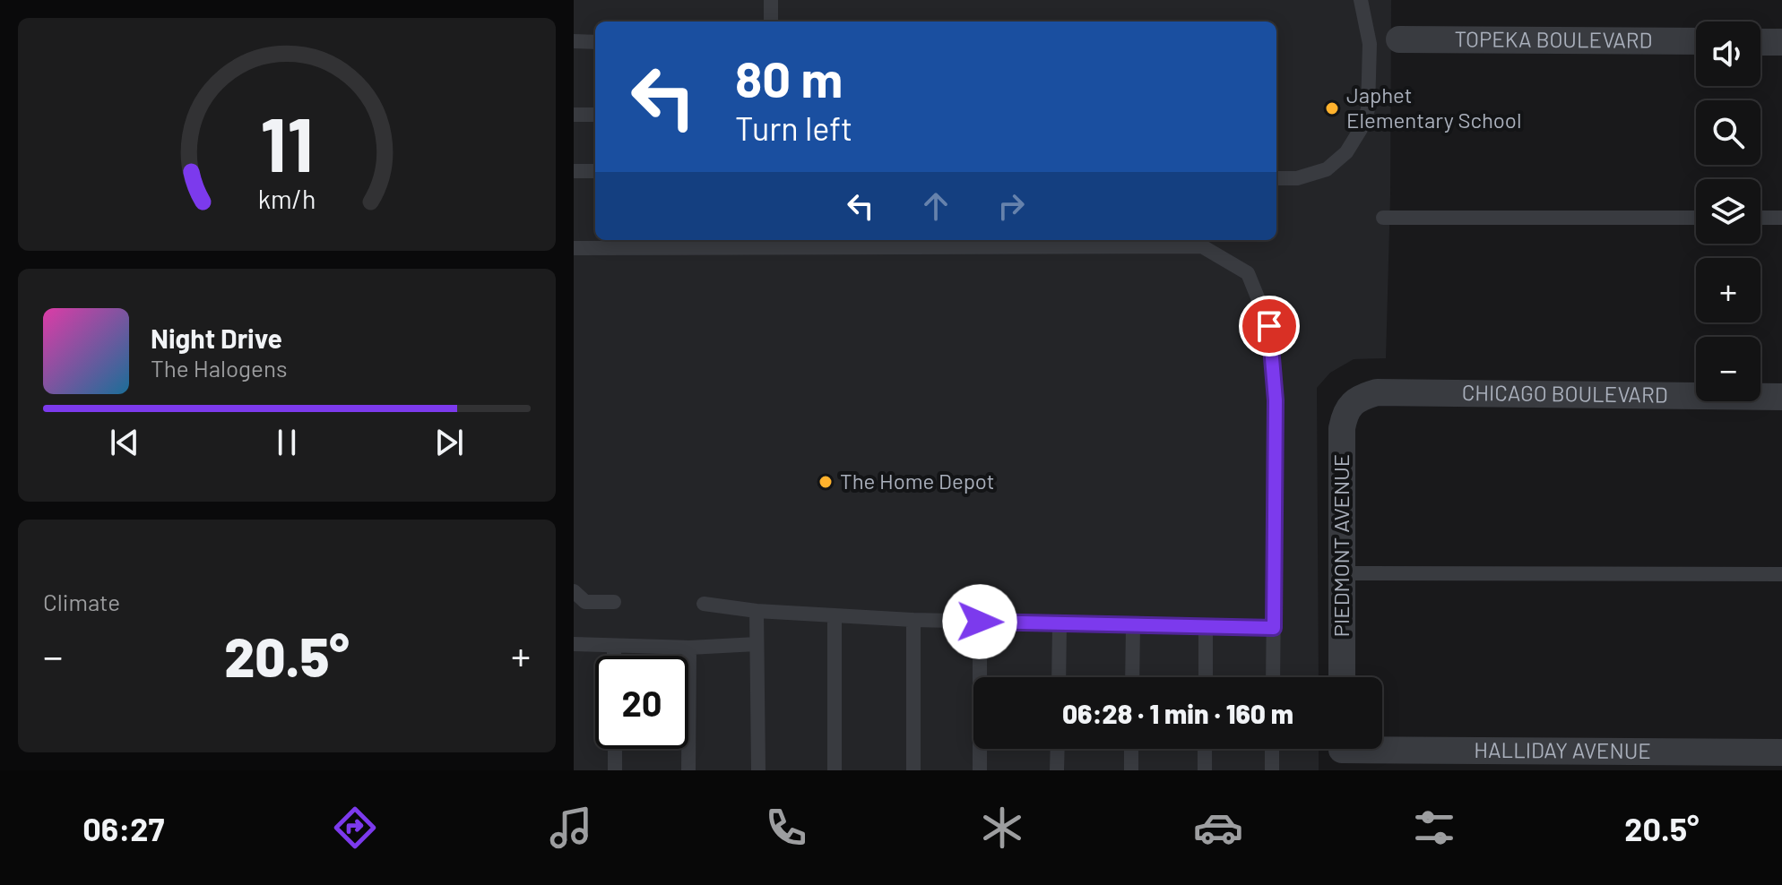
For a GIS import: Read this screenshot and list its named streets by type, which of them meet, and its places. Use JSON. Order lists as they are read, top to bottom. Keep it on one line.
{"streets":{"street":["TOPEKA BOULEVARD","CHICAGO BOULEVARD","PIEDMONT AVENUE","HALLIDAY AVENUE"]},"crossings":[["CHICAGO BOULEVARD","PIEDMONT AVENUE"]],"places":["Japhet Elementary School","The Home Depot"],"page":{"map_buttons":["+","−"],"turn":["80 m","Turn left"],"song":["Night Drive","The Halogens"],"tile":"Climate","heat":["−","20.5°","+"],"limit":"20","trip":"06:28 · 1 min · 160 m","tabs":["06:27","20.5°"],"gauge":["11","km/h"]}}
